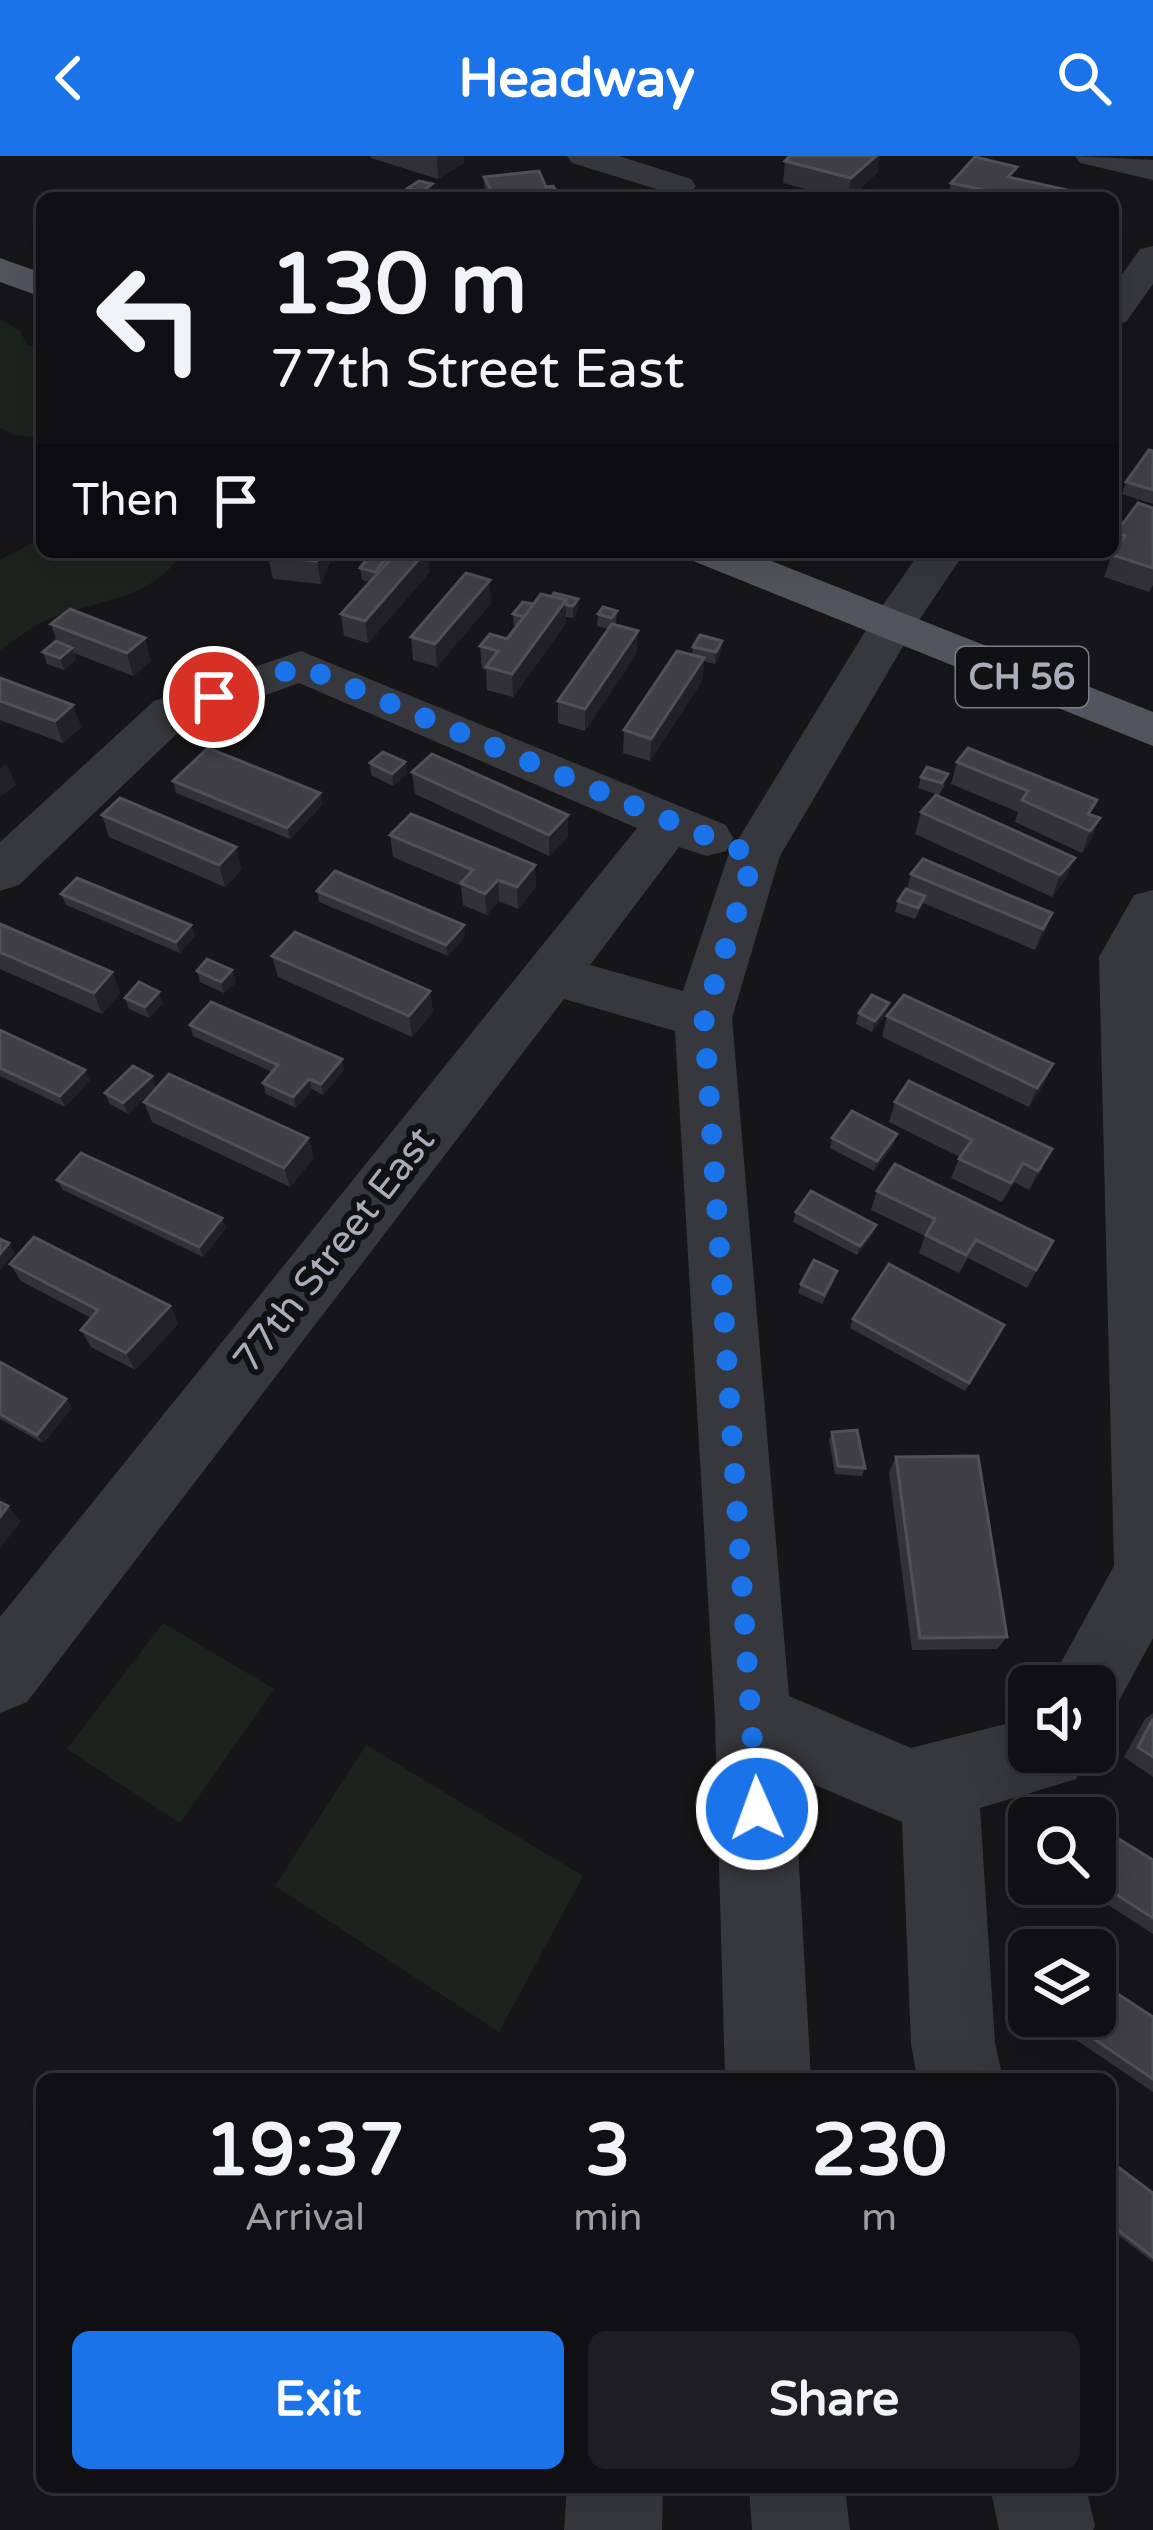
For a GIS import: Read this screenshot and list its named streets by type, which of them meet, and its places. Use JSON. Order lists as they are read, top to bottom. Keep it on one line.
{"streets":{"main road":["CH 56"],"street":["77th Street East"]},"page":{"header":"Headway","turn":["130 m","77th Street East"],"then":"Then","eta":["19:37","Arrival","3","min","230","m"],"buttons":["Exit","Share"]}}
